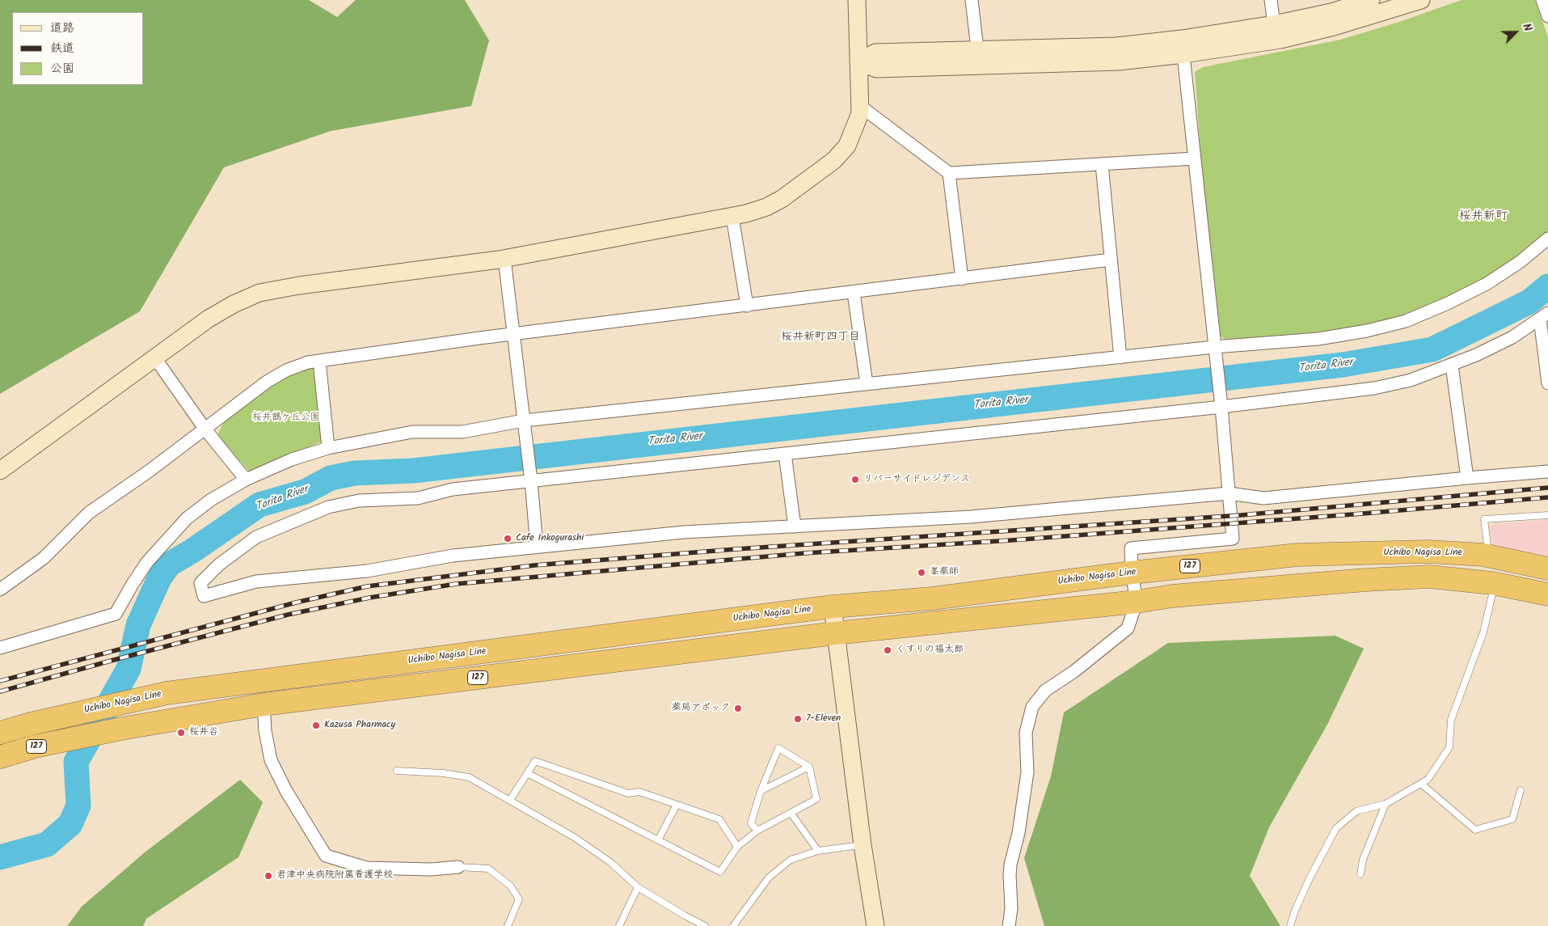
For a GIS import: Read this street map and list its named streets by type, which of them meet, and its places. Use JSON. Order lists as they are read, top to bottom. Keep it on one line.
{"streets":{"highway":["Uchibo Nagisa Line","127"]},"districts":["桜井新町","桜井新町四丁目"],"water":["Torita River"],"parks":["桜井鶴ケ丘公園"],"places":["リバーサイドレジデンス","Cafe Inkogurashi","峯薬師","くすりの福太郎","薬局アポック","7-Eleven","Kazusa Pharmacy","桜井谷","君津中央病院附属看護学校"],"legend":["道路","鉄道","公園"],"north":"top right"}
